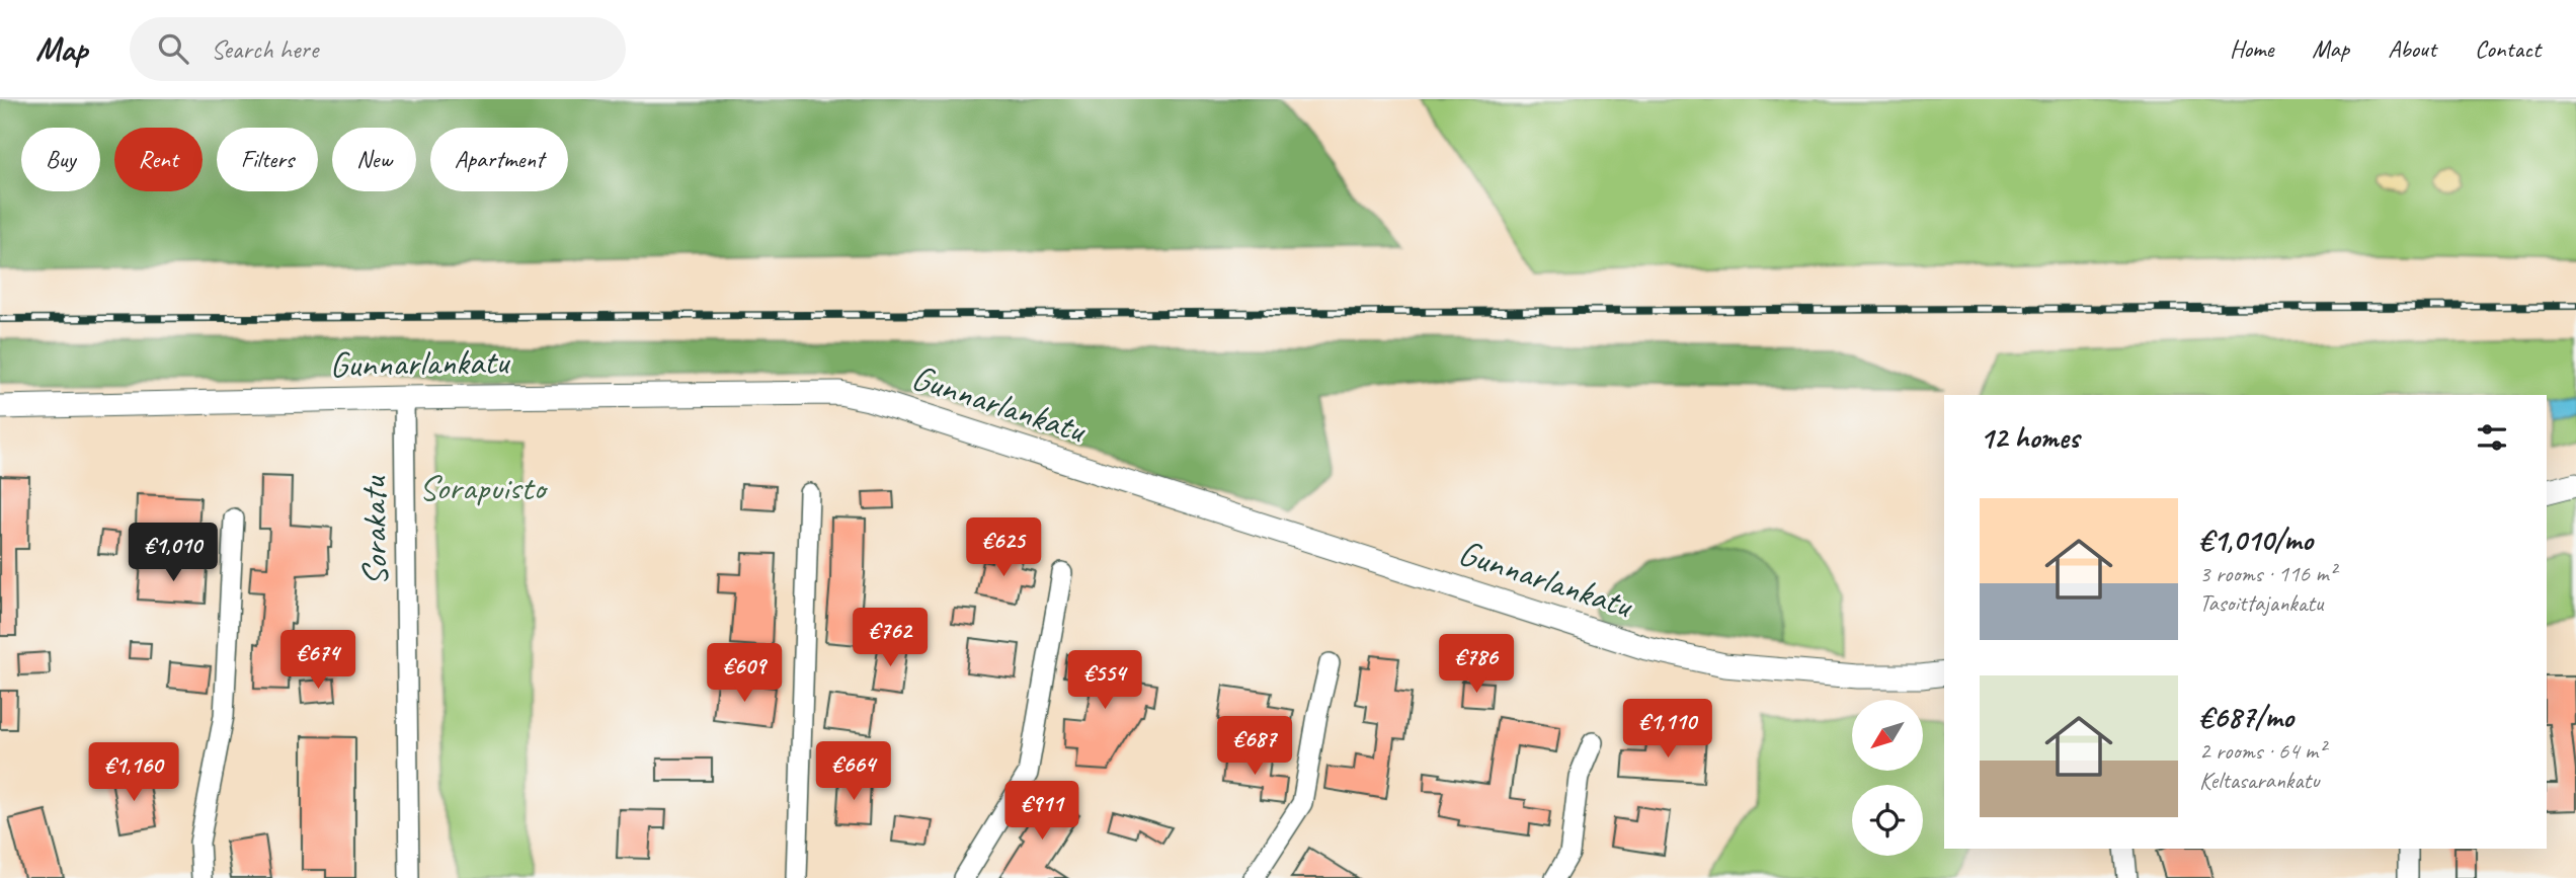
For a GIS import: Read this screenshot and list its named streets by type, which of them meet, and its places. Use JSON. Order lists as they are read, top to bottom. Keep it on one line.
{"streets":{"street":["Gunnarlankatu","Sorakatu"]},"crossings":[["Gunnarlankatu","Sorakatu"]],"parks":["Sorapuisto"],"north":"bottom left","page":{"header":"Map","search":"Search here","nav":["Home","Map","About","Contact"],"chip":["Buy","Rent","Filters","New","Apartment"],"heading":"12 homes","list":[{"name":"€1,010/mo","note":"3 rooms · 116 m² · Tasoittajankatu"},{"name":"€687/mo","note":"2 rooms · 64 m² · Keltasarankatu"}],"price":["€625","€1,010","€762","€674","€786","€609","€554","€1,110","€687","€664","€1,160","€911"]}}
